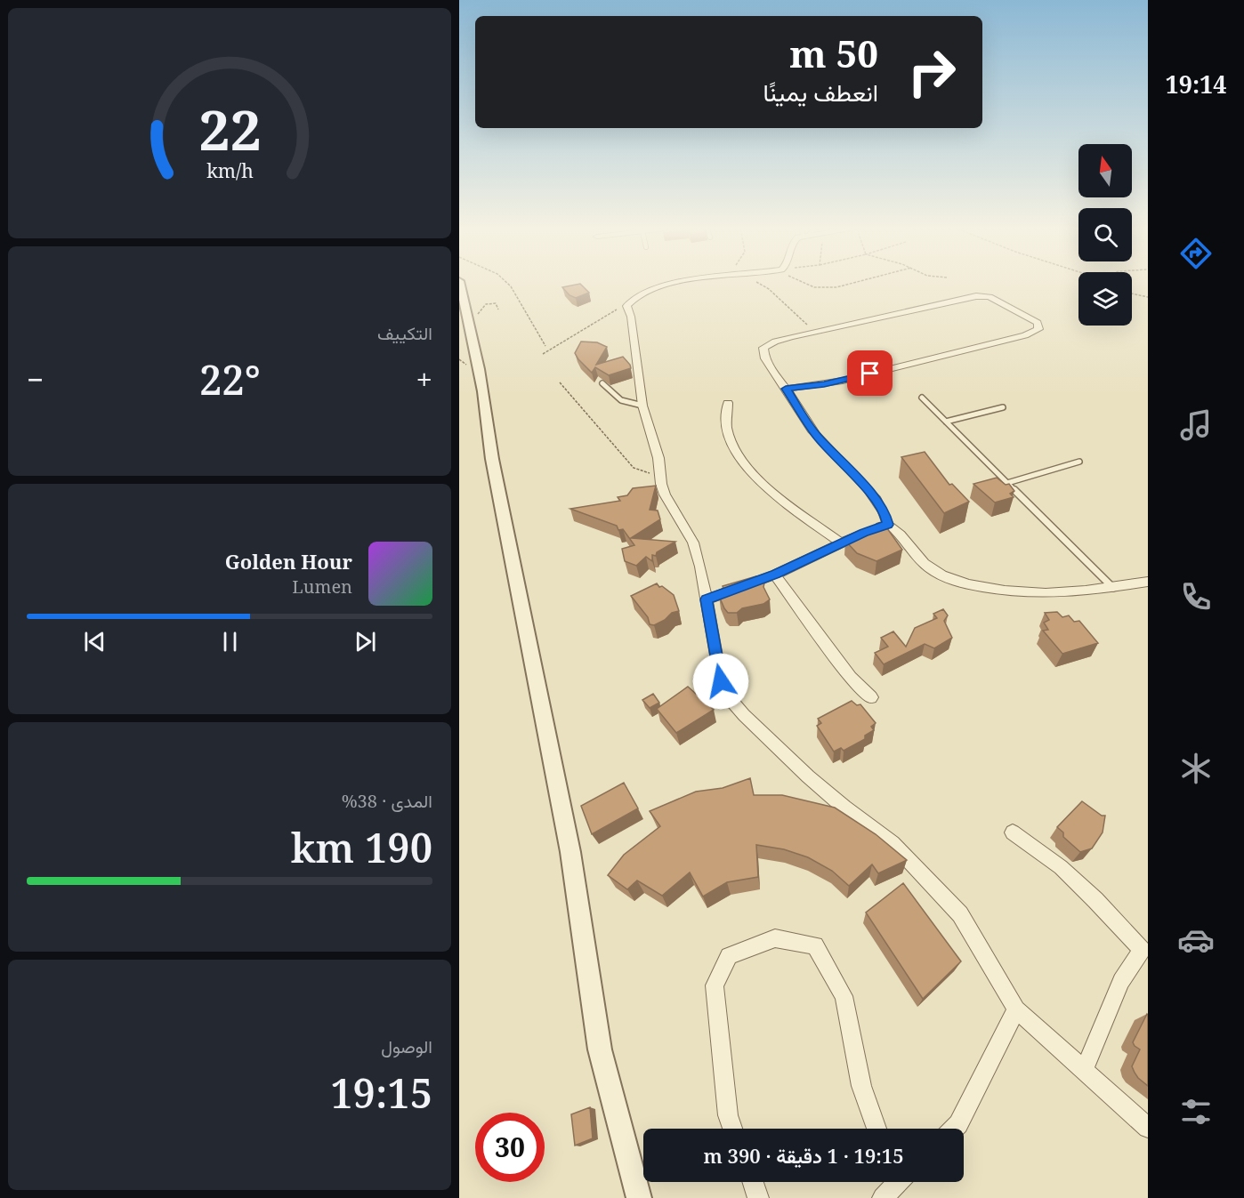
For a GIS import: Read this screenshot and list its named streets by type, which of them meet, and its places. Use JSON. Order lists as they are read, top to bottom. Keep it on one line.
{"north":"top","page":{"tabs":"19:14","turn":["50 m","انعطف يمينًا"],"tile":["التكييف",["المدى · 38%","190 km"],["الوصول","19:15"]],"heat":["−","22°","+"],"song":["Golden Hour","Lumen"],"limit":"30","trip":"19:15 · 1 دقيقة · 390 m","gauge":["22","km/h"]}}
